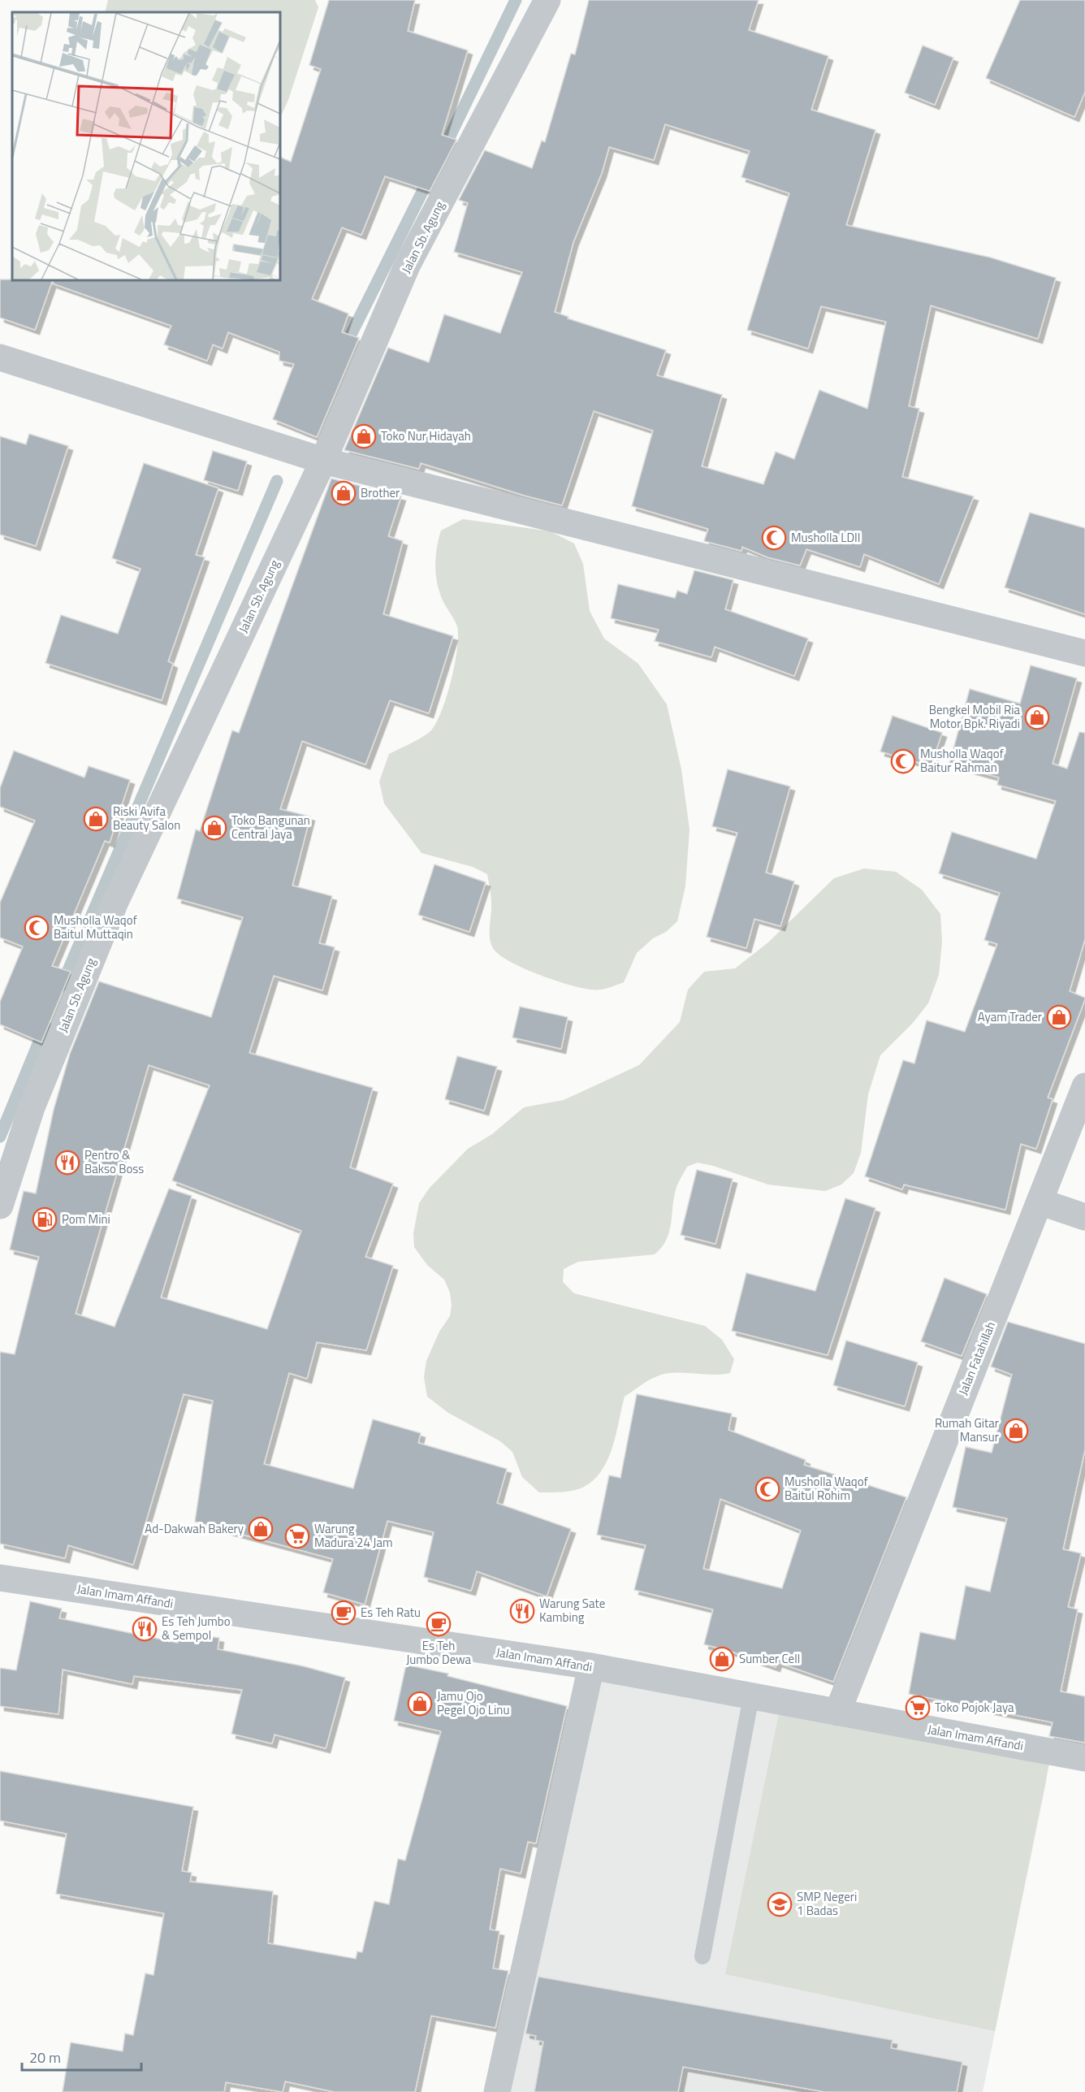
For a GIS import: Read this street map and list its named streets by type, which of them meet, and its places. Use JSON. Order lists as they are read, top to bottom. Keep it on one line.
{"streets":{"street":["Jalan Sb. Agung","Jalan Fatahillah","Jalan Imam Affandi"]},"crossings":[["Jalan Fatahillah","Jalan Imam Affandi"]],"places":{"shop":["Toko Nur Hidayah","Brother","Bengkel Mobil Ria Motor Bpk. Riyadi","Riski Avifa Beauty Salon","Toko Bangunan Central Jaya","Ayam Trader","Rumah Gitar Mansur","Ad-Dakwah Bakery","Sumber Cell","Jamu Ojo Pegel Ojo Linu"],"mosque":["Musholla LDII","Musholla Waqof Baitur Rahman","Musholla Waqof Baitul Muttaqin","Musholla Waqof Baitul Rohim"],"restaurant":["Pentro & Bakso Boss","Warung Sate Kambing","Es Teh Jumbo & Sempol"],"fuel station":["Pom Mini"],"supermarket":["Warung Madura 24 Jam","Toko Pojok Jaya"],"cafe":["Es Teh Ratu","Es Teh Jumbo Dewa"],"school or university":["SMP Negeri 1 Badas"]},"scale_bar":"20 m"}
